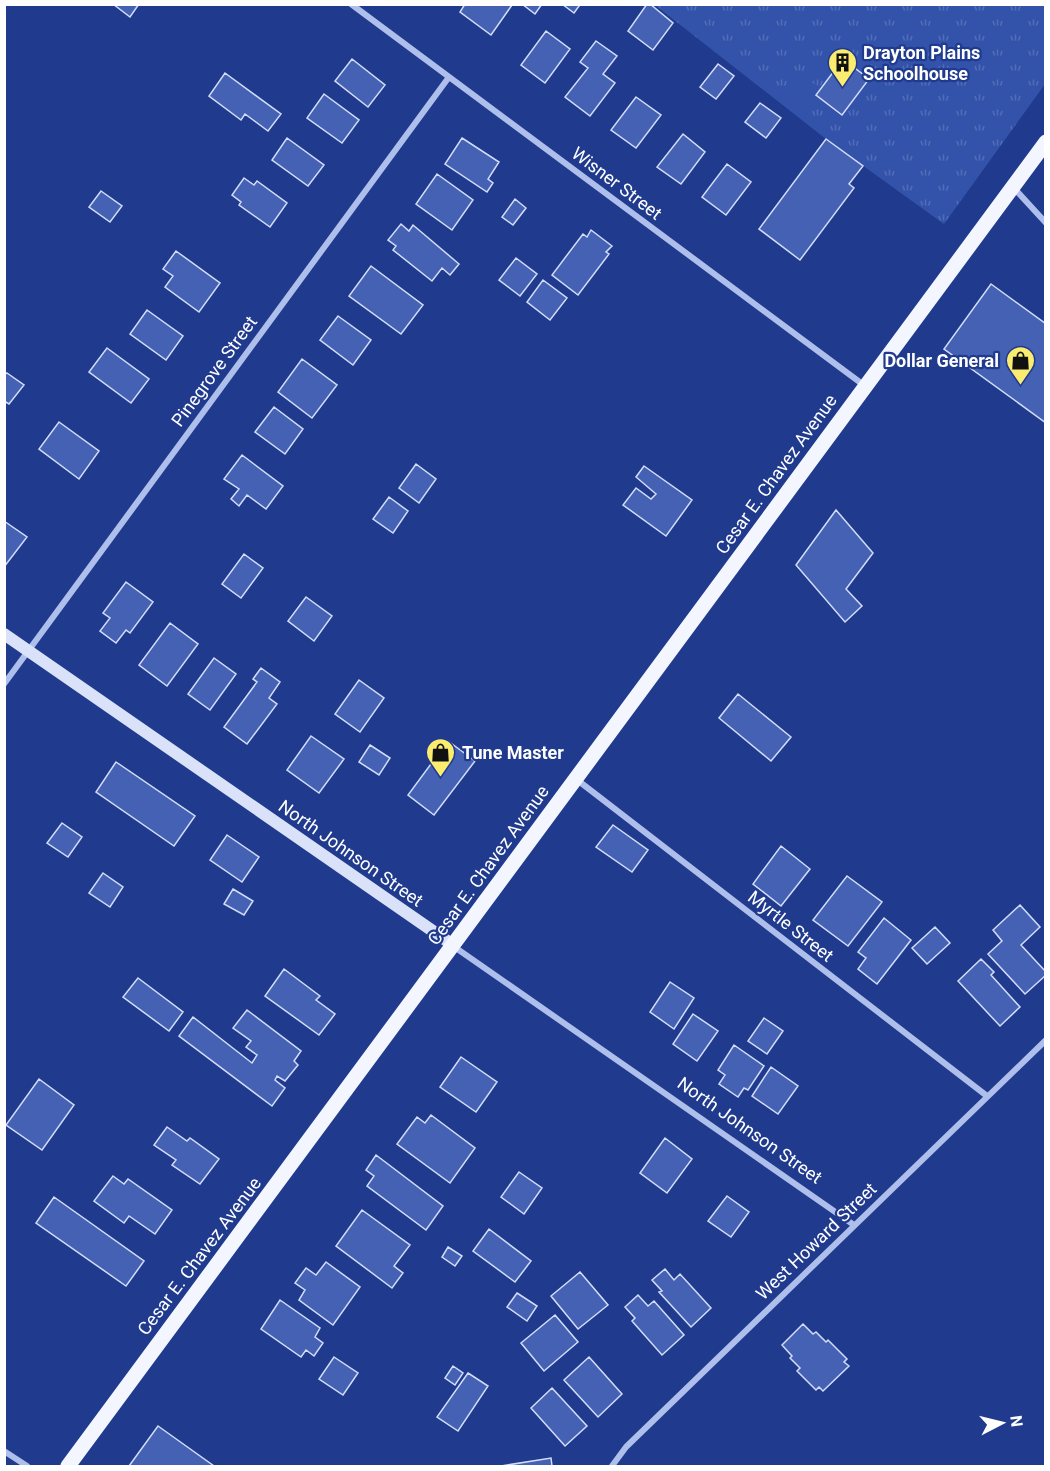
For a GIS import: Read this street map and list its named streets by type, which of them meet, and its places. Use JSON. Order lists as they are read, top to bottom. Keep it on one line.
{"streets":{"main road":["Cesar E. Chavez Avenue"],"street":["Wisner Street","Pinegrove Street","North Johnson Street","Myrtle Street","West Howard Street"]},"crossings":[["Wisner Street","Pinegrove Street"],["Wisner Street","Cesar E. Chavez Avenue"],["Pinegrove Street","North Johnson Street"],["Cesar E. Chavez Avenue","North Johnson Street"],["Cesar E. Chavez Avenue","Myrtle Street"],["North Johnson Street","West Howard Street"],["Myrtle Street","West Howard Street"]],"places":{"building":["Drayton Plains Schoolhouse"],"shop":["Dollar General","Tune Master"]},"north":"right"}
